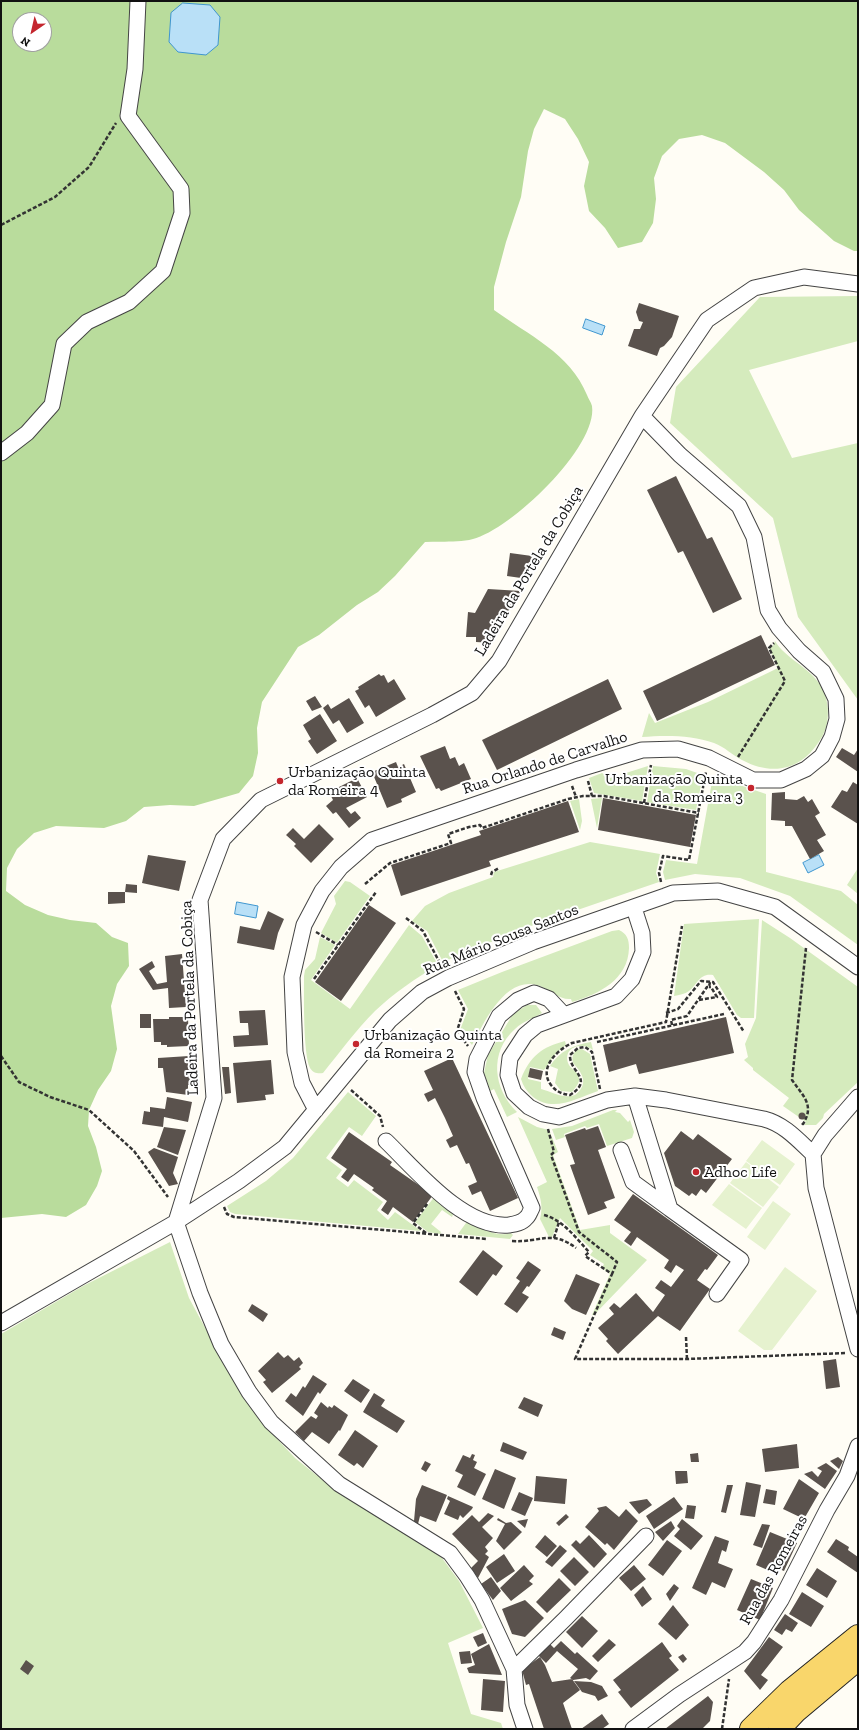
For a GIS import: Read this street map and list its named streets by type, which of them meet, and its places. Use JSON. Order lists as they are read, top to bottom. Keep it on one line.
{"streets":{"street":["Ladeira da Portela da Cobiça","Rua Orlando de Carvalho","Rua Mário Sousa Santos","Rua das Romeiras"]},"crossings":[["Ladeira da Portela da Cobiça","Rua Orlando de Carvalho"],["Ladeira da Portela da Cobiça","Rua Mário Sousa Santos"],["Rua Orlando de Carvalho","Rua Mário Sousa Santos"]],"places":["Urbanização Quinta da Romeira 4","Urbanização Quinta da Romeira 3","Urbanização Quinta da Romeira 2","Adhoc Life"],"north":"bottom left"}
